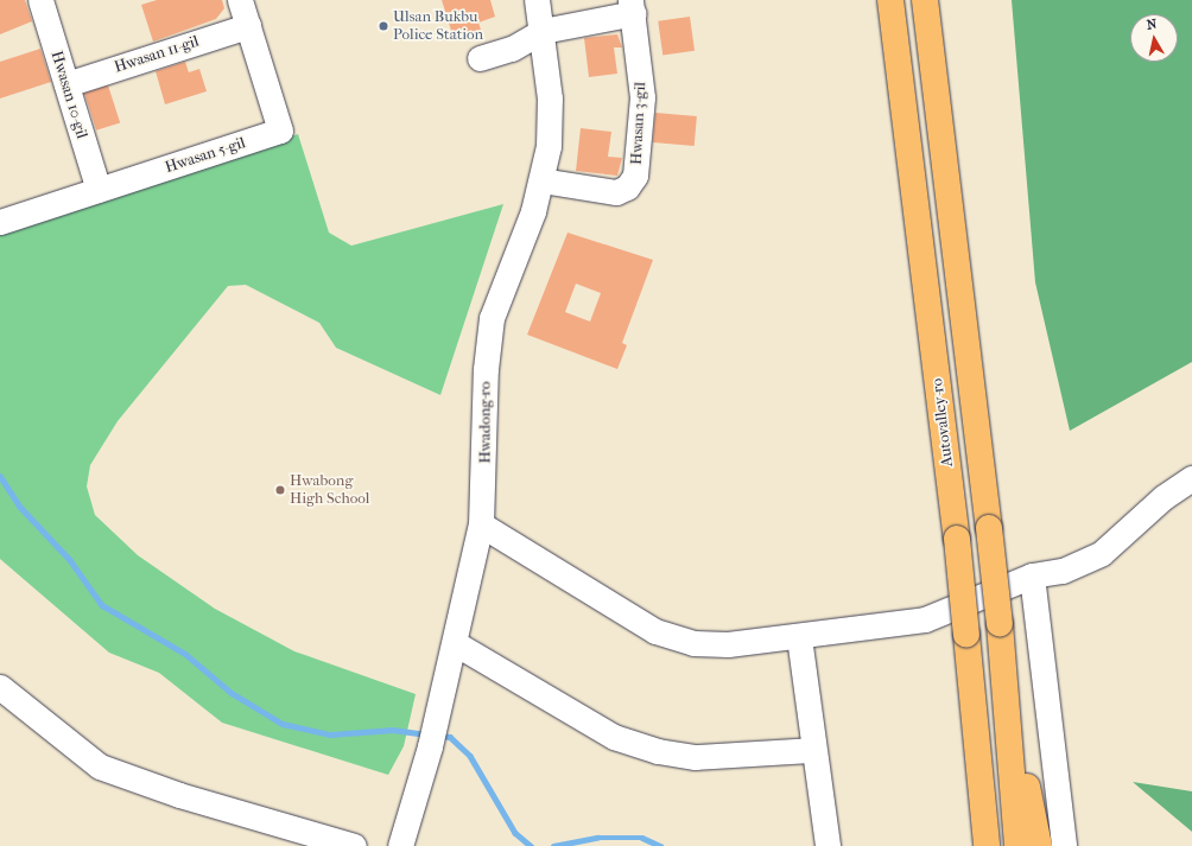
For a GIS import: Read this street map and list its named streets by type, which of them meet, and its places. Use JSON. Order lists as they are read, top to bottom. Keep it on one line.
{"streets":{"highway":["Autovalley-ro"],"street":["Hwasan 11-gil","Hwasan 10-gil","Hwasan 3-gil","Hwasan 5-gil","Hwadong-ro"]},"crossings":[["Hwasan 11-gil","Hwasan 10-gil"],["Hwasan 11-gil","Hwasan 5-gil"],["Hwasan 10-gil","Hwasan 5-gil"],["Hwasan 3-gil","Hwadong-ro"]],"places":["Ulsan Bukbu Police Station","Hwabong High School"],"north":"top"}
